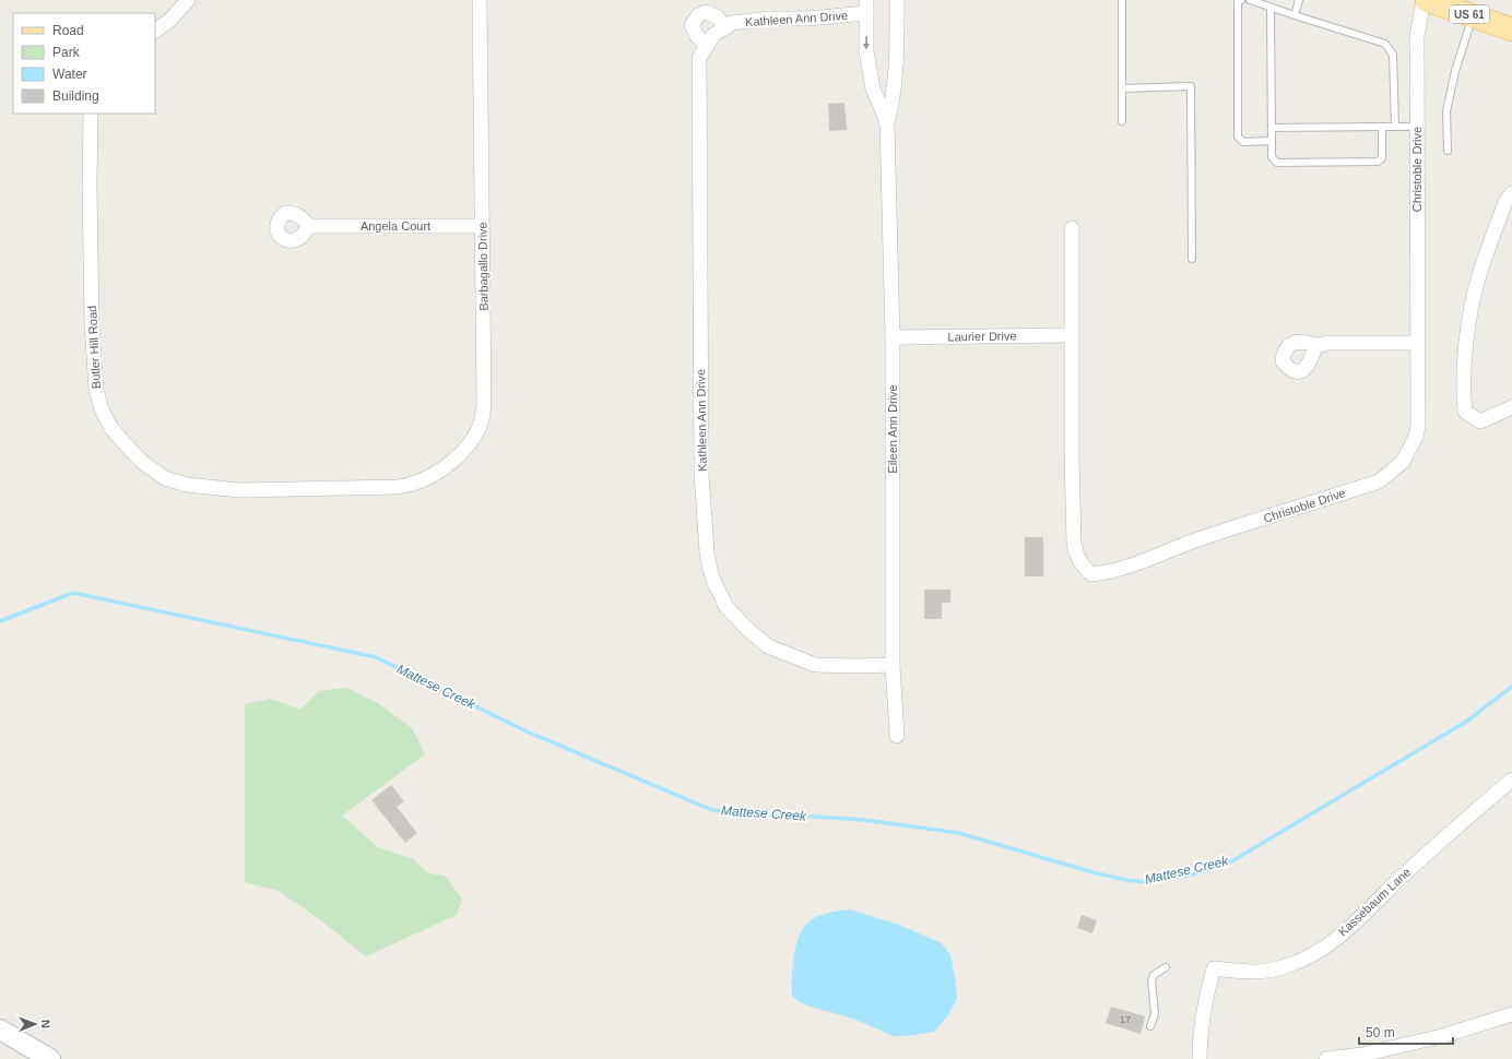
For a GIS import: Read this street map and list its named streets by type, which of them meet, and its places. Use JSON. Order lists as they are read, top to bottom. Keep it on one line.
{"streets":{"main road":["US 61"],"street":["Kathleen Ann Drive","Christoble Drive","Angela Court","Barbagallo Drive","Laurier Drive","Butler Hill Road","Eileen Ann Drive","Kassebaum Lane"]},"crossings":[["Kathleen Ann Drive","Eileen Ann Drive"],["Christoble Drive","Laurier Drive"],["Angela Court","Barbagallo Drive"],["Barbagallo Drive","Butler Hill Road"],["Laurier Drive","Eileen Ann Drive"]],"water":["Mattese Creek"],"house_numbers":["17"],"legend":["Road","Park","Water","Building"],"scale_bar":"50 m","north":"right"}
